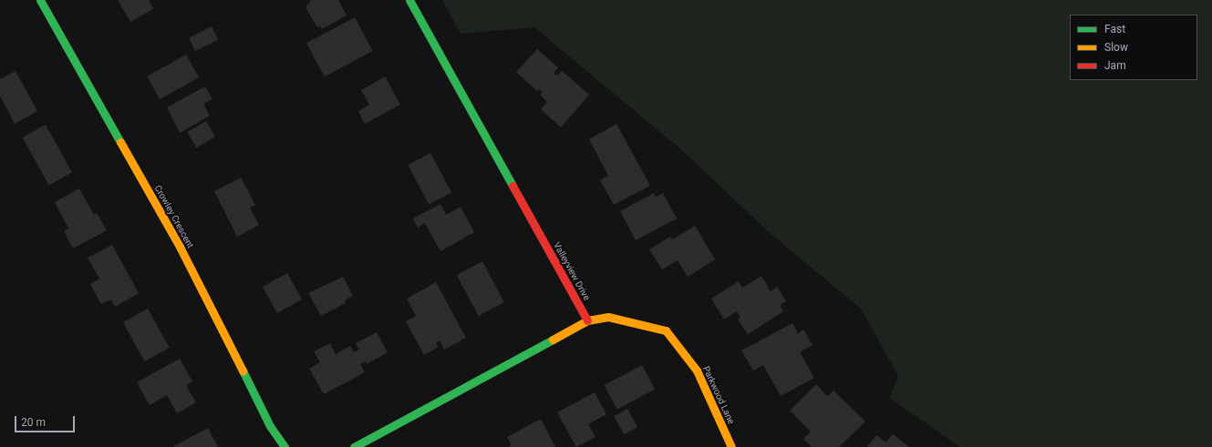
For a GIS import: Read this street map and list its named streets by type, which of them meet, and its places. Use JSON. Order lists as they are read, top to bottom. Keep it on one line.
{"streets":{"street":["Crowley Crescent","Valleyview Drive","Parkwood Lane"]},"crossings":[["Valleyview Drive","Parkwood Lane"]],"legend":["Fast","Slow","Jam"],"scale_bar":"20 m"}
